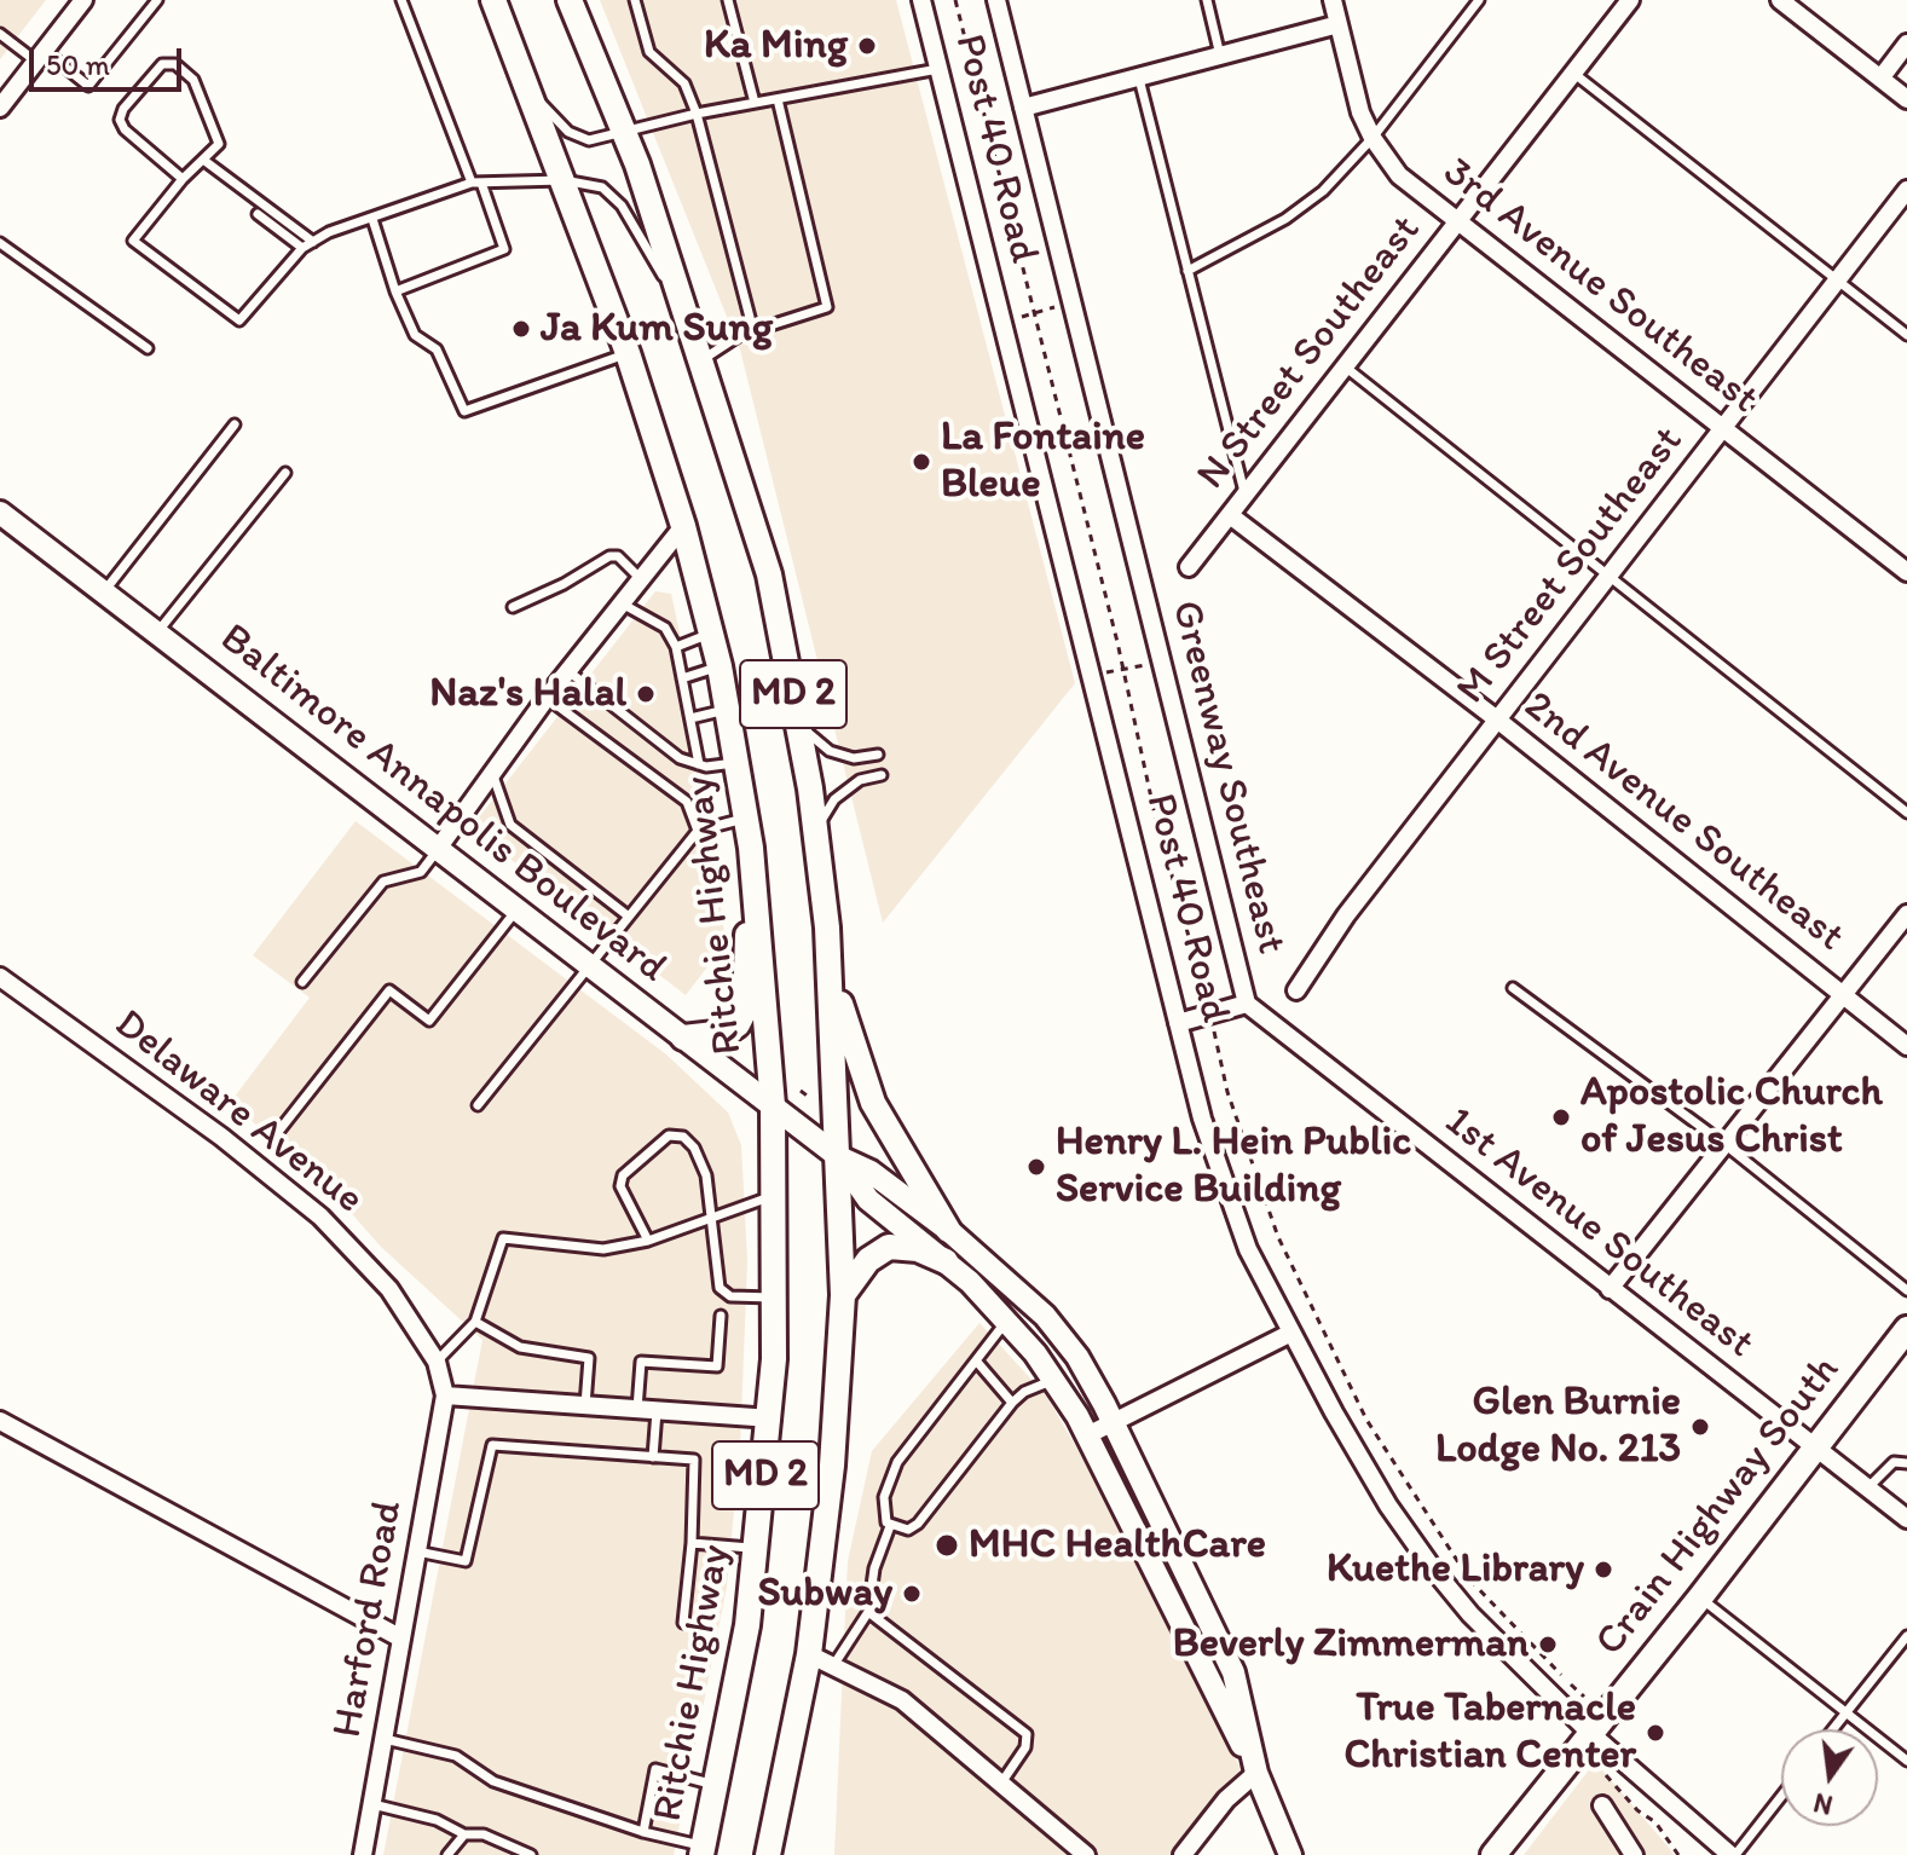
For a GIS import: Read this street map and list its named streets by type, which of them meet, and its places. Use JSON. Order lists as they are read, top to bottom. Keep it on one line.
{"streets":{"main road":["MD 2","Baltimore Annapolis Boulevard","Ritchie Highway","Crain Highway South"],"street":["Post 40 Road","3rd Avenue Southeast","N Street Southeast","M Street Southeast","Greenway Southeast","2nd Avenue Southeast","Delaware Avenue","1st Avenue Southeast","Harford Road"]},"crossings":[["Post 40 Road","Crain Highway South"],["3rd Avenue Southeast","N Street Southeast"],["3rd Avenue Southeast","M Street Southeast"],["N Street Southeast","2nd Avenue Southeast"],["M Street Southeast","2nd Avenue Southeast"],["MD 2","Baltimore Annapolis Boulevard"],["Greenway Southeast","1st Avenue Southeast"],["Baltimore Annapolis Boulevard","Ritchie Highway"],["Delaware Avenue","Harford Road"],["1st Avenue Southeast","Crain Highway South"]],"places":["Ka Ming","Ja Kum Sung","La Fontaine Bleue","Naz's Halal","Apostolic Church of Jesus Christ","Henry L. Hein Public Service Building","Glen Burnie Lodge No. 213","MHC HealthCare","Kuethe Library","Subway","Beverly Zimmerman","True Tabernacle Christian Center"],"scale_bar":"50 m","north":"bottom"}
